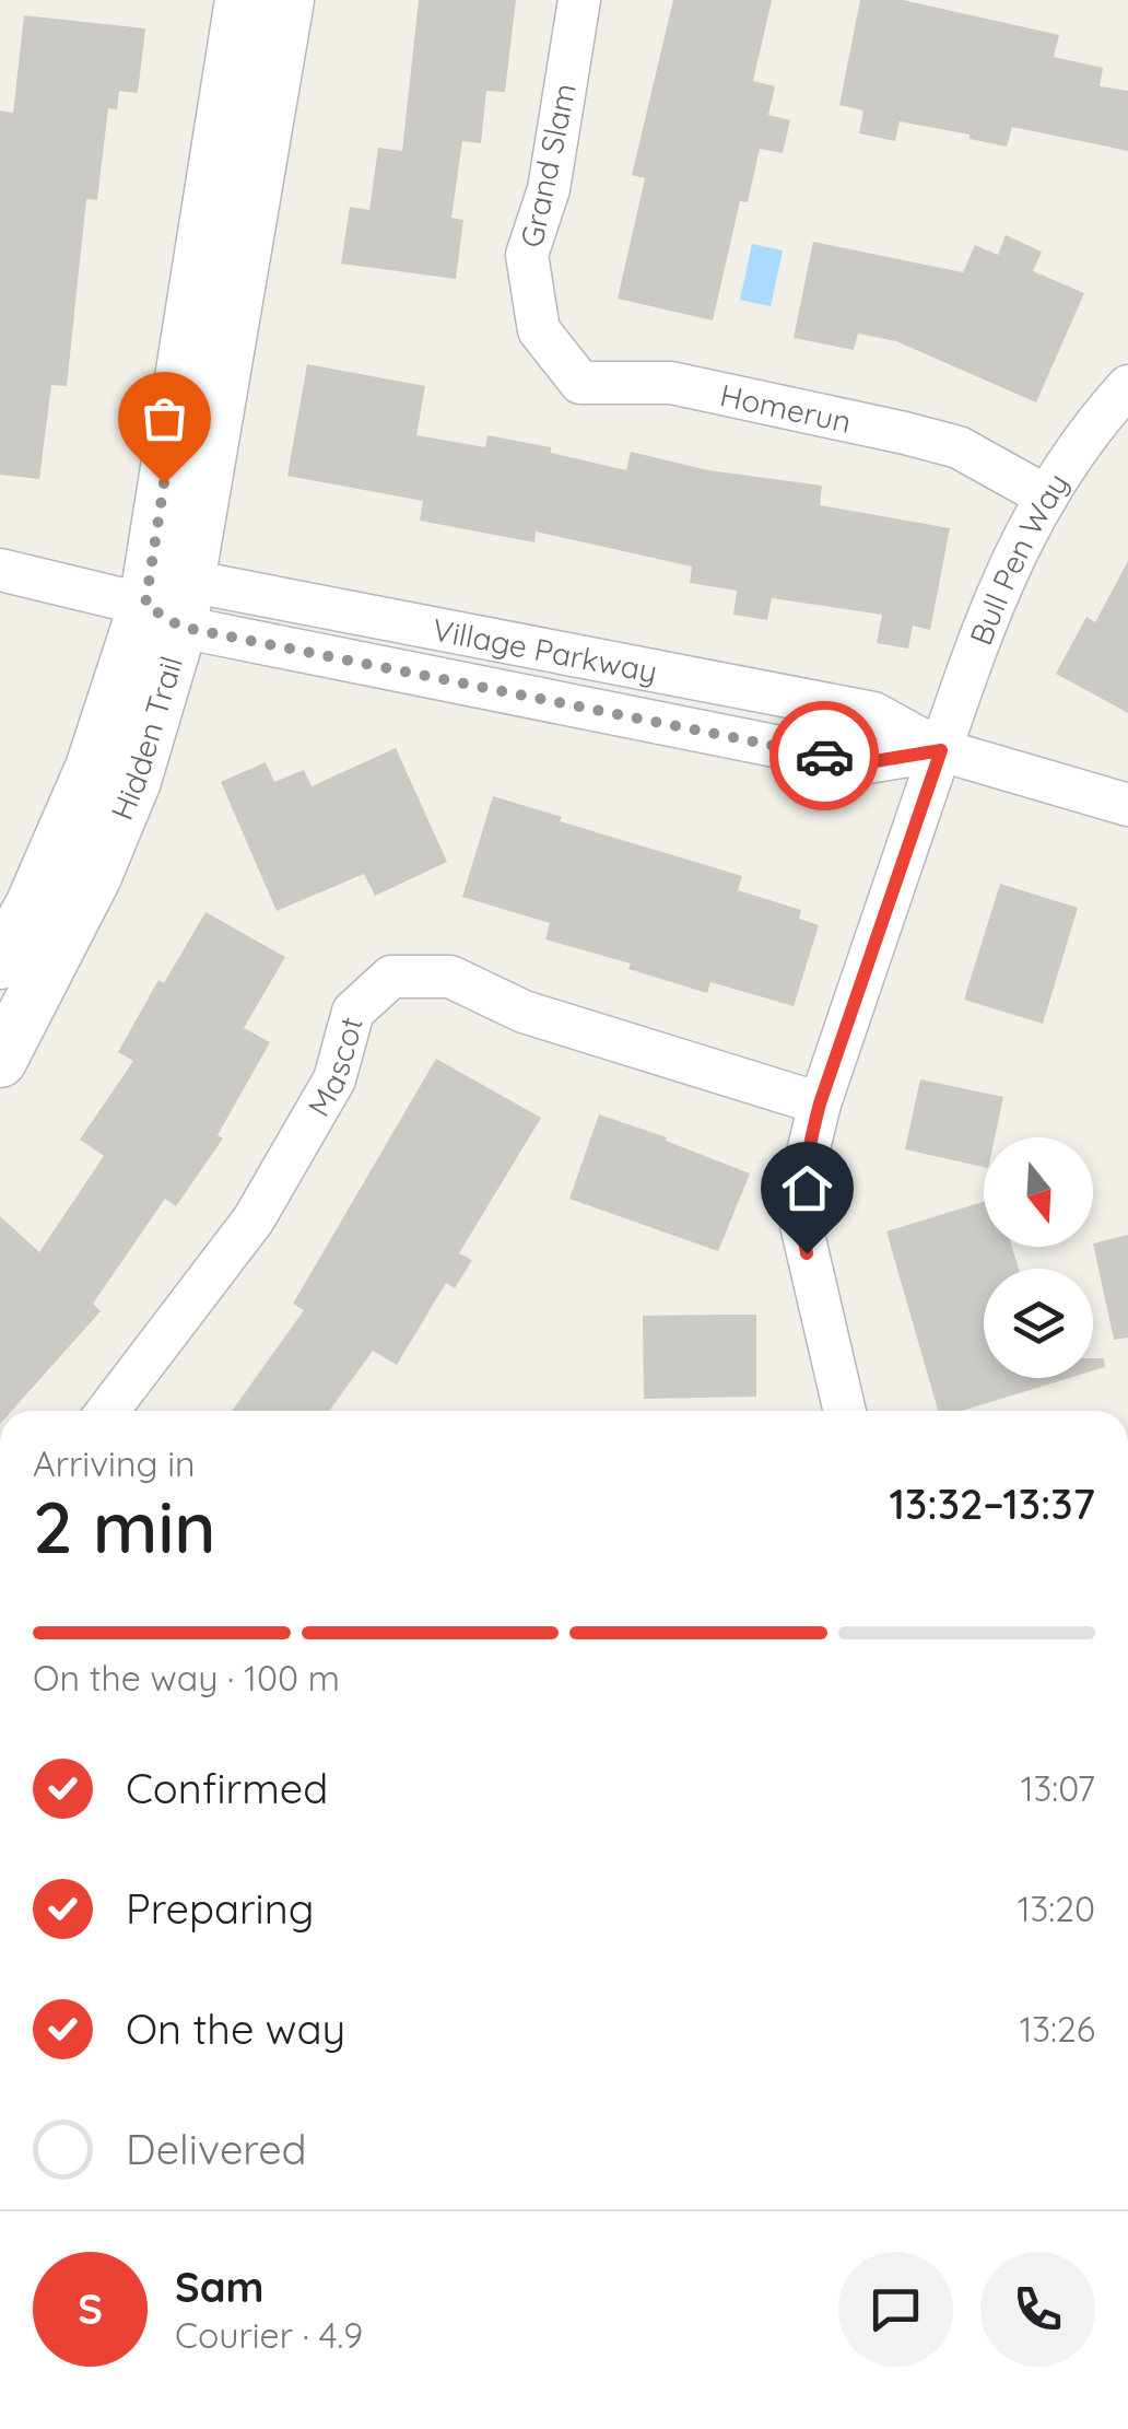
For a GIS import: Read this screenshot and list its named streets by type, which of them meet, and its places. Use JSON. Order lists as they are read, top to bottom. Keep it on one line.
{"streets":{"street":["Grand Slam","Homerun","Bull Pen Way","Village Parkway","Hidden Trail","Mascot"]},"crossings":[["Grand Slam","Homerun"],["Homerun","Bull Pen Way"],["Bull Pen Way","Village Parkway"],["Bull Pen Way","Mascot"],["Village Parkway","Hidden Trail"]],"north":"bottom","page":{"heading":["2 min","Arriving in","13:32–13:37"],"panel":["Sam","Courier · 4.9"],"bar":"On the way · 100 m","list":[["Confirmed","13:07"],["Preparing","13:20"],["On the way","13:26"],"Delivered"],"round":"S"}}
